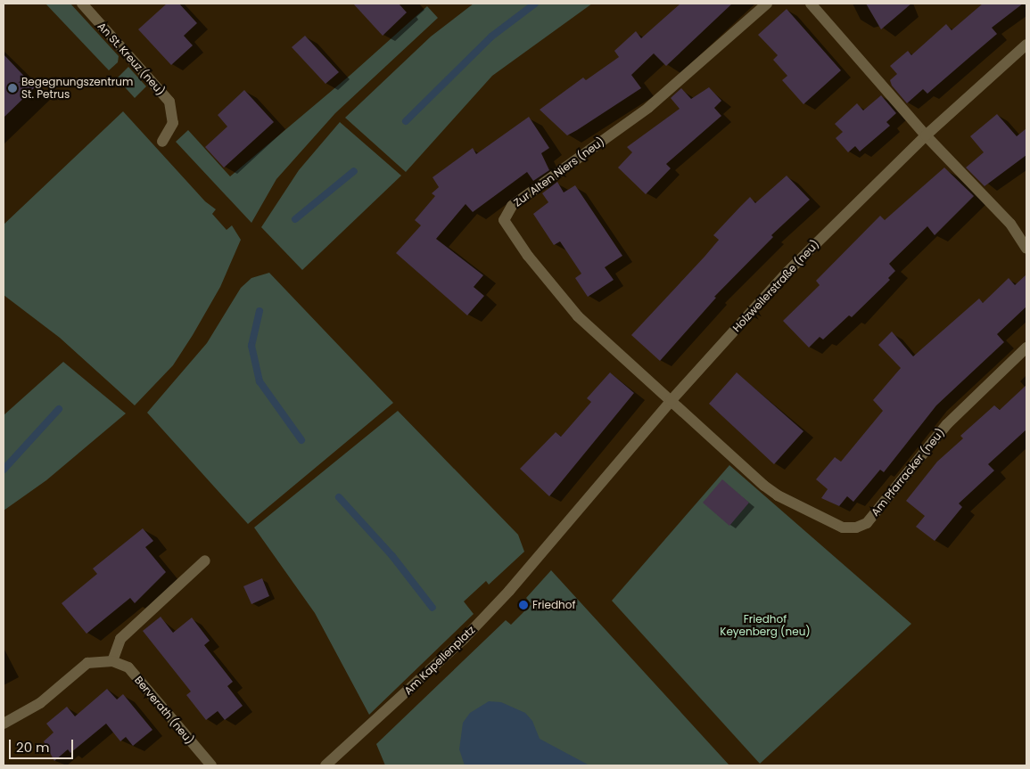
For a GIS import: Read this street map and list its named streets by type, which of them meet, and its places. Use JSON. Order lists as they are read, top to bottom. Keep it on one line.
{"streets":{"street":["An St. Kreuz (neu)","Zur Alten Niers (neu)","Holzweilerstraße (neu)","Am Pfarracker (neu)","Am Kapellenplatz","Berverath (neu)"]},"crossings":[["Zur Alten Niers (neu)","Holzweilerstraße (neu)"],["Zur Alten Niers (neu)","Am Pfarracker (neu)"],["Holzweilerstraße (neu)","Am Pfarracker (neu)"],["Holzweilerstraße (neu)","Am Kapellenplatz"]],"parks":["Friedhof Keyenberg (neu)"],"places":["Begegnungszentrum St. Petrus","Friedhof"],"scale_bar":"20 m"}
